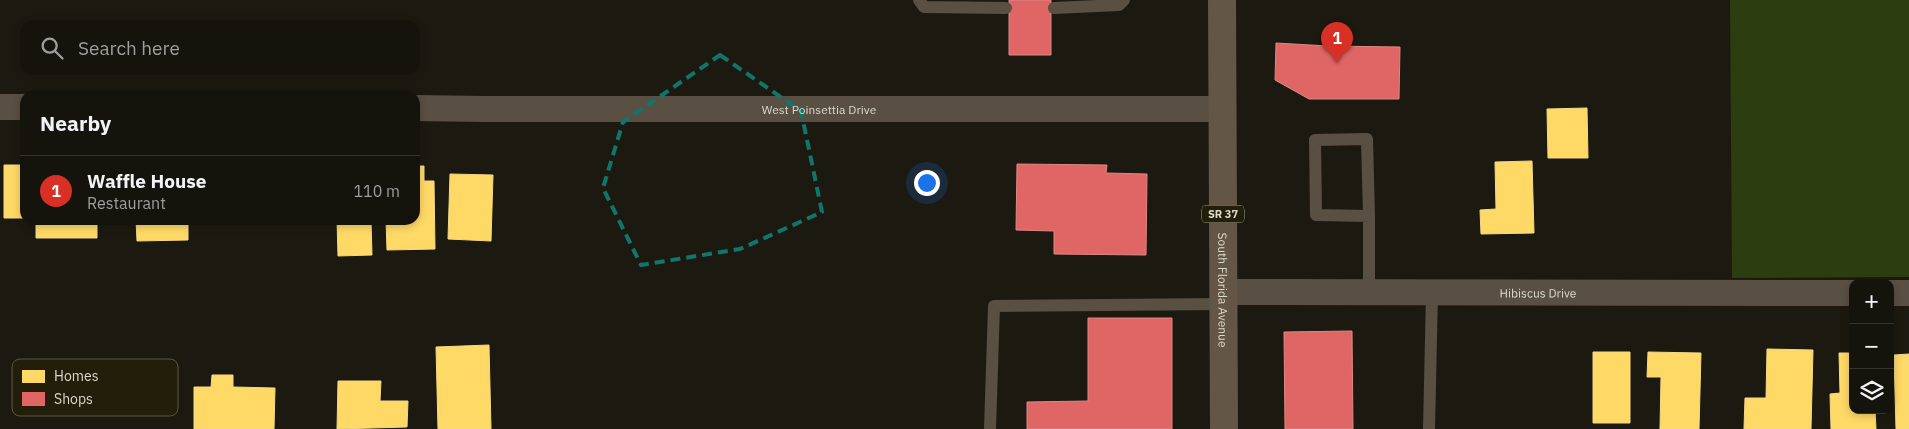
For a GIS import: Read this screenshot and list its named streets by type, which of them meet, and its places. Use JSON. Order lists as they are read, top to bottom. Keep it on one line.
{"streets":{"main road":["SR 37","South Florida Avenue"],"street":["West Poinsettia Drive","Hibiscus Drive"]},"crossings":[["West Poinsettia Drive","South Florida Avenue"],["South Florida Avenue","Hibiscus Drive"]],"legend":["Homes","Shops"],"page":{"search":"Search here","pins":"1","heading":"Nearby","list":[{"mark":"1","name":"Waffle House","note":"Restaurant","value":"110 m"}],"map_buttons":["+","−"]}}
